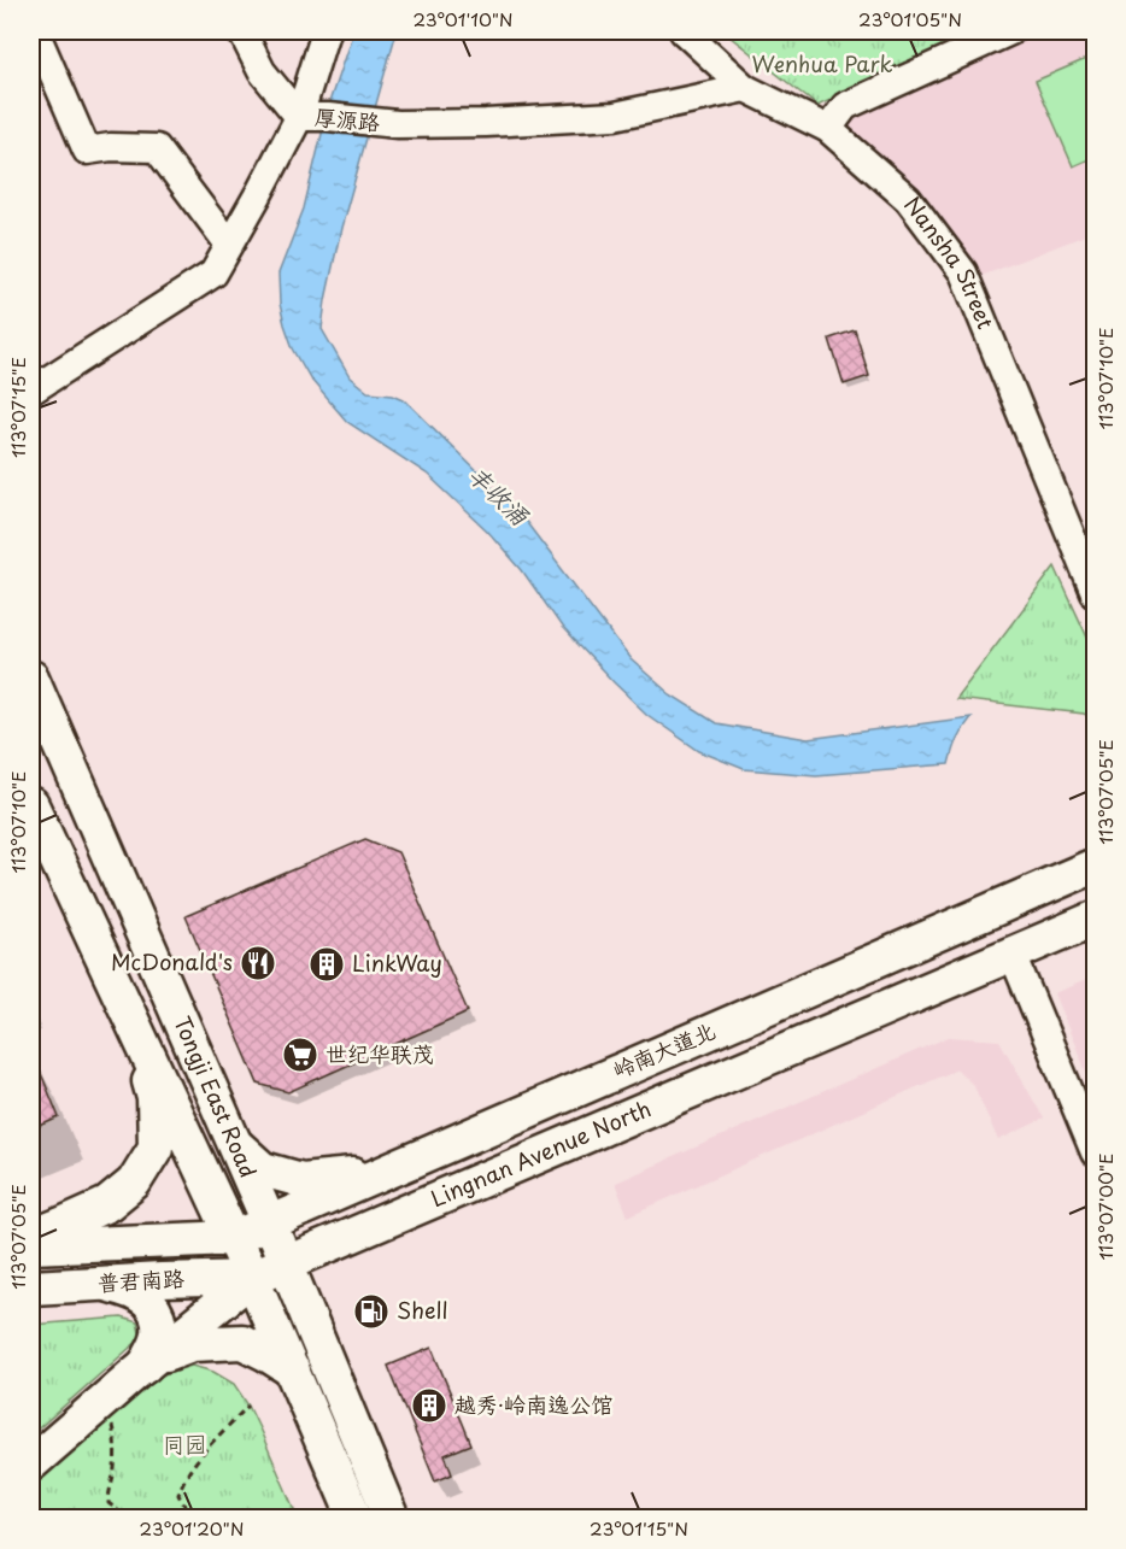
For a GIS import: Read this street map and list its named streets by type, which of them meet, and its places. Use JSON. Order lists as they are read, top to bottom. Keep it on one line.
{"streets":{"main road":["岭南大道北","Tongji East Road","Lingnan Avenue North","普君南路"],"street":["厚源路","Nansha Street"]},"crossings":[["厚源路","Nansha Street"],["岭南大道北","Tongji East Road"],["岭南大道北","普君南路"],["Tongji East Road","Lingnan Avenue North"],["Tongji East Road","普君南路"],["Lingnan Avenue North","普君南路"]],"water":["丰收涌"],"parks":["Wenhua Park","同园"],"places":{"restaurant":["McDonald's"],"building":["LinkWay","越秀·岭南逸公馆"],"supermarket":["世纪华联茂"],"fuel station":["Shell"]},"coordinates":["23°01'10\"N","23°01'05\"N","113°07'10\"E","113°07'15\"E","113°07'05\"E","113°07'00\"E","23°01'20\"N","23°01'15\"N"]}
